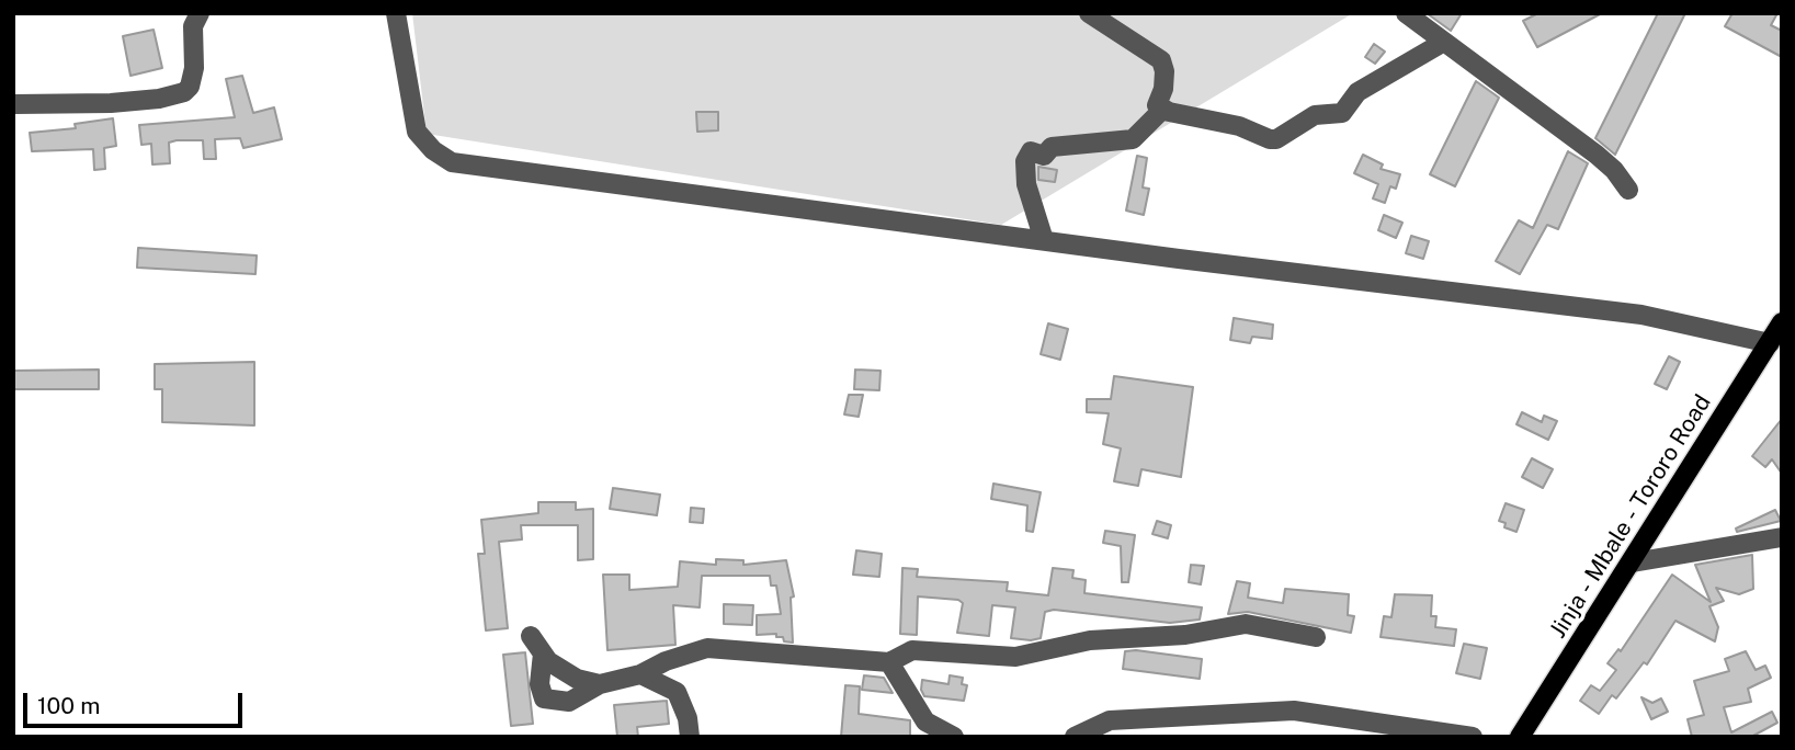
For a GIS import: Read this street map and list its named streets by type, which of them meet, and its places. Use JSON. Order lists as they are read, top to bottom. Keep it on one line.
{"streets":{"main road":["Jinja - Mbale - Tororo Road"]},"scale_bar":"100 m"}
